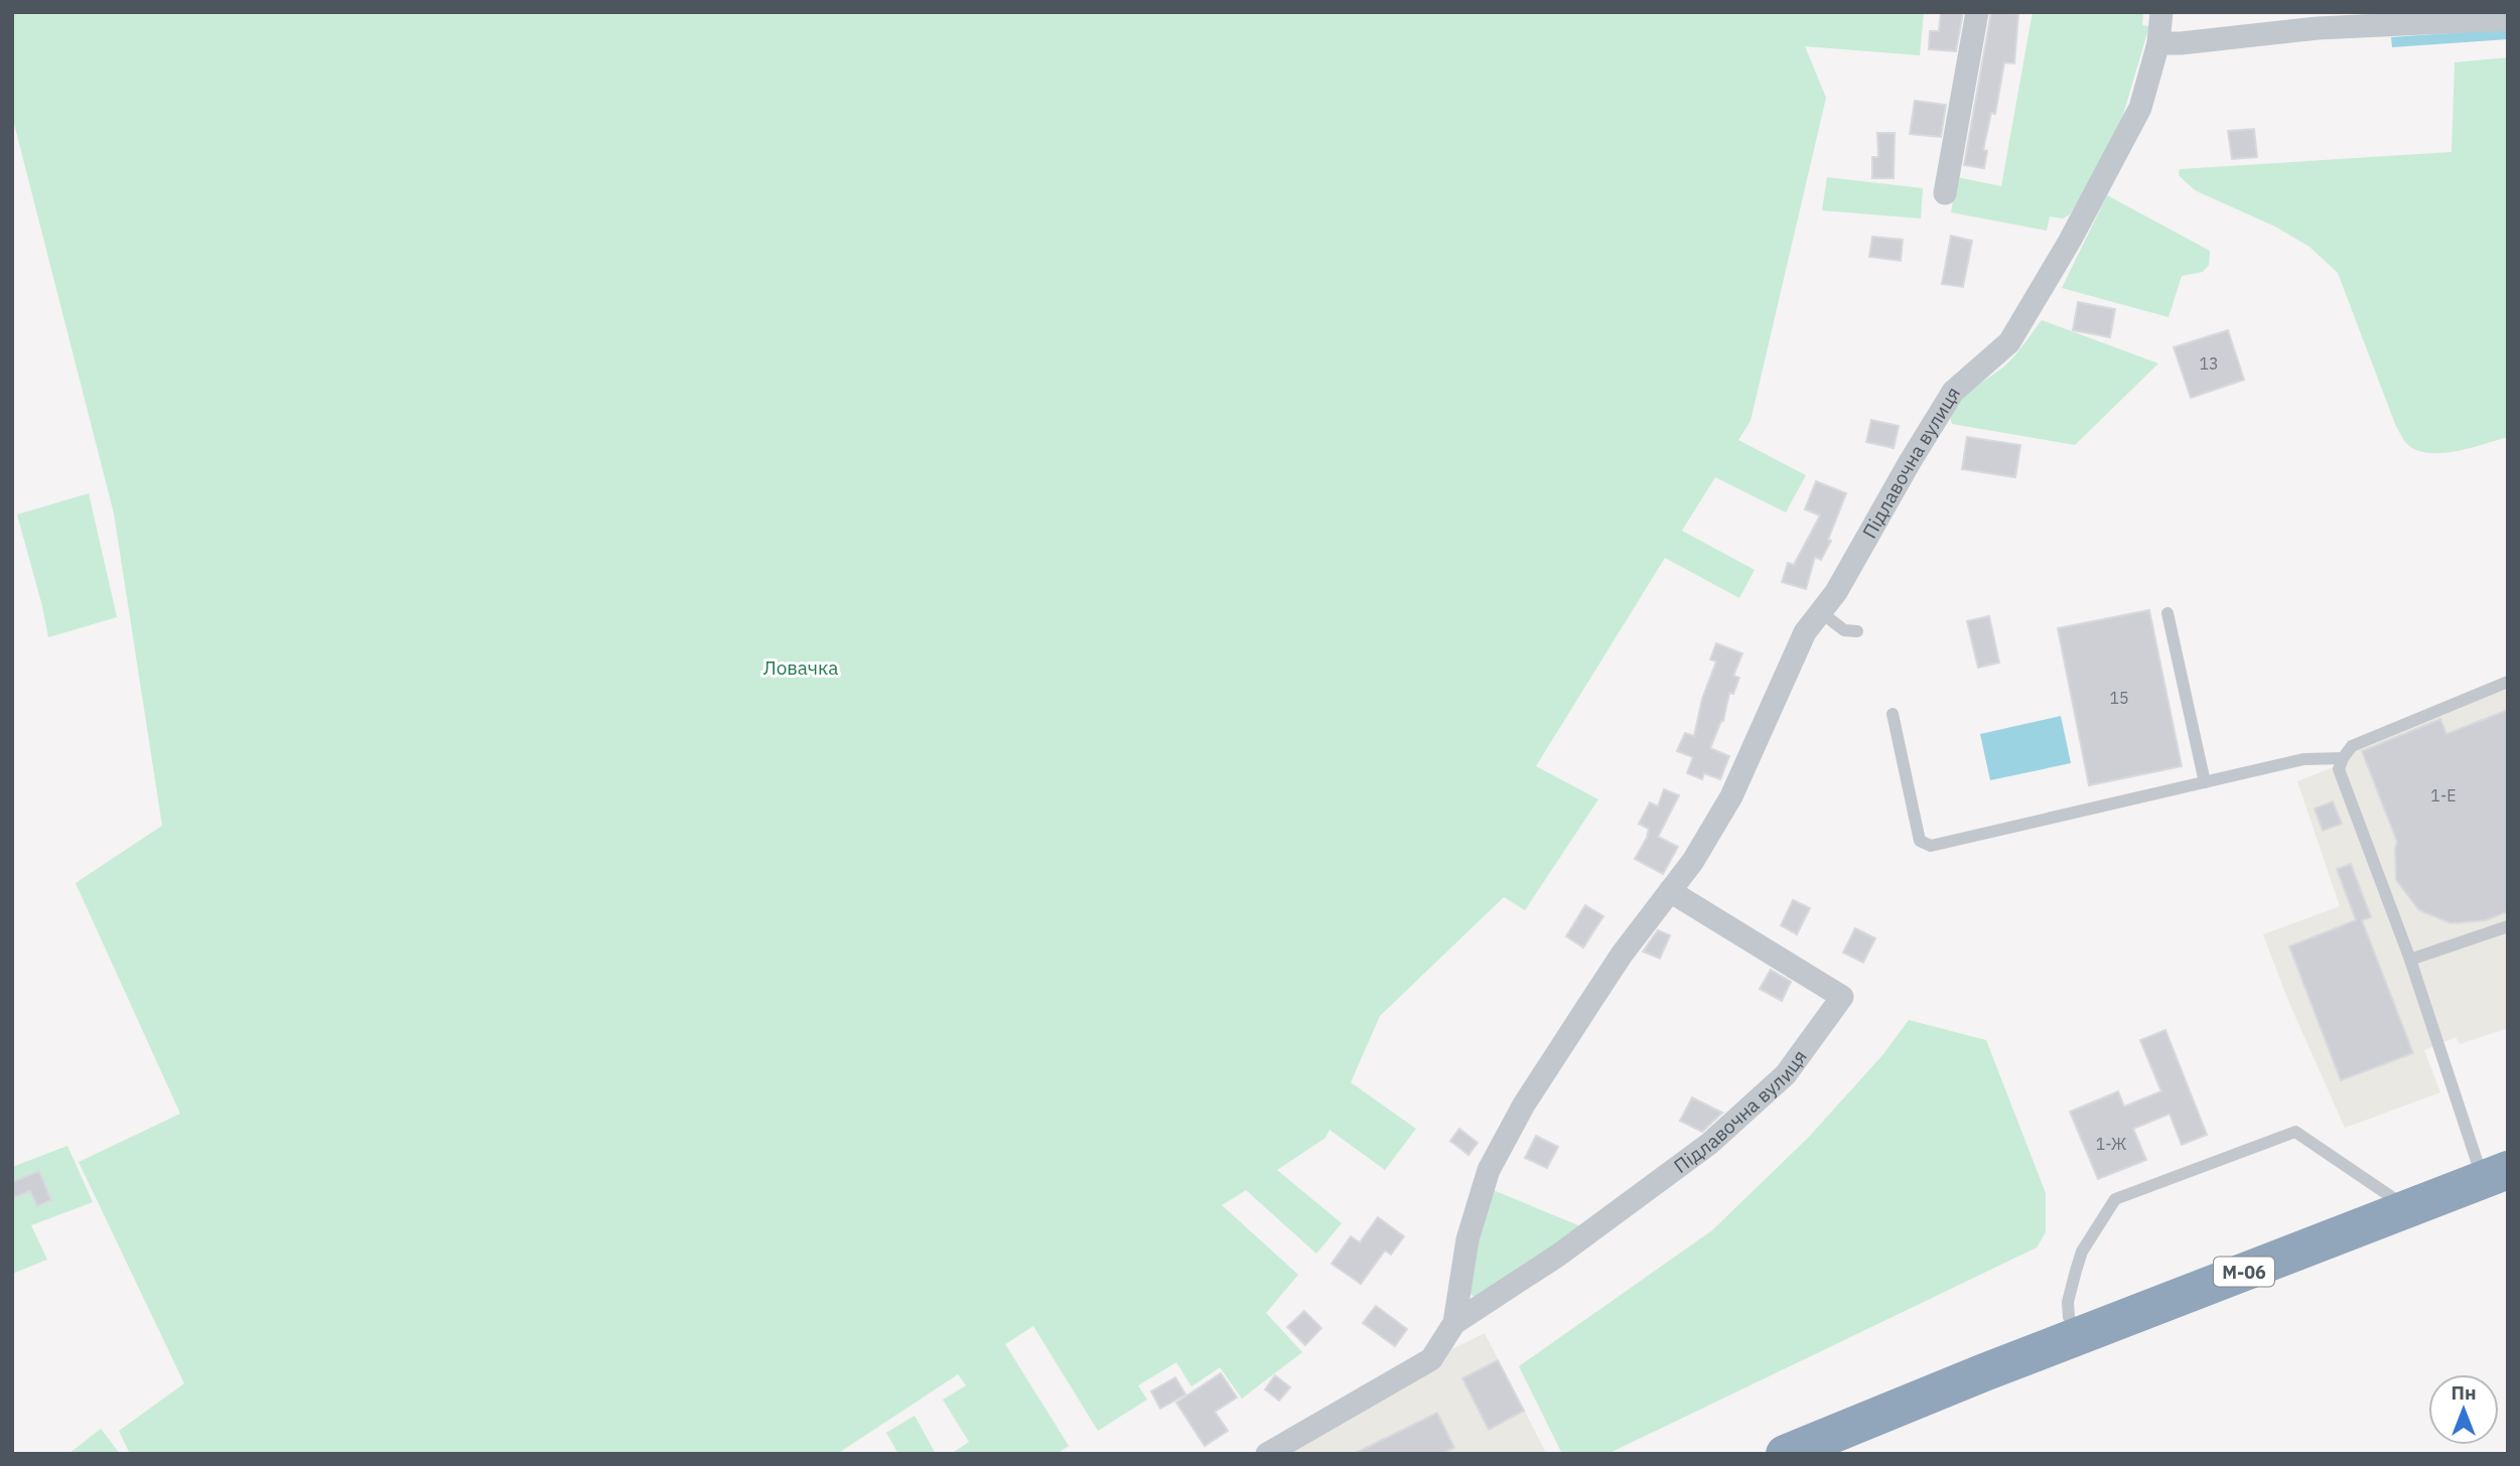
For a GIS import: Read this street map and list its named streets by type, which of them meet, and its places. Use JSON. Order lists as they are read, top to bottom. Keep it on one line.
{"streets":{"highway":["М-06"],"street":["Підлавочна вулиця"]},"parks":["Ловачка"],"house_numbers":["13","15","1-Е","1-Ж"],"north":"top"}
